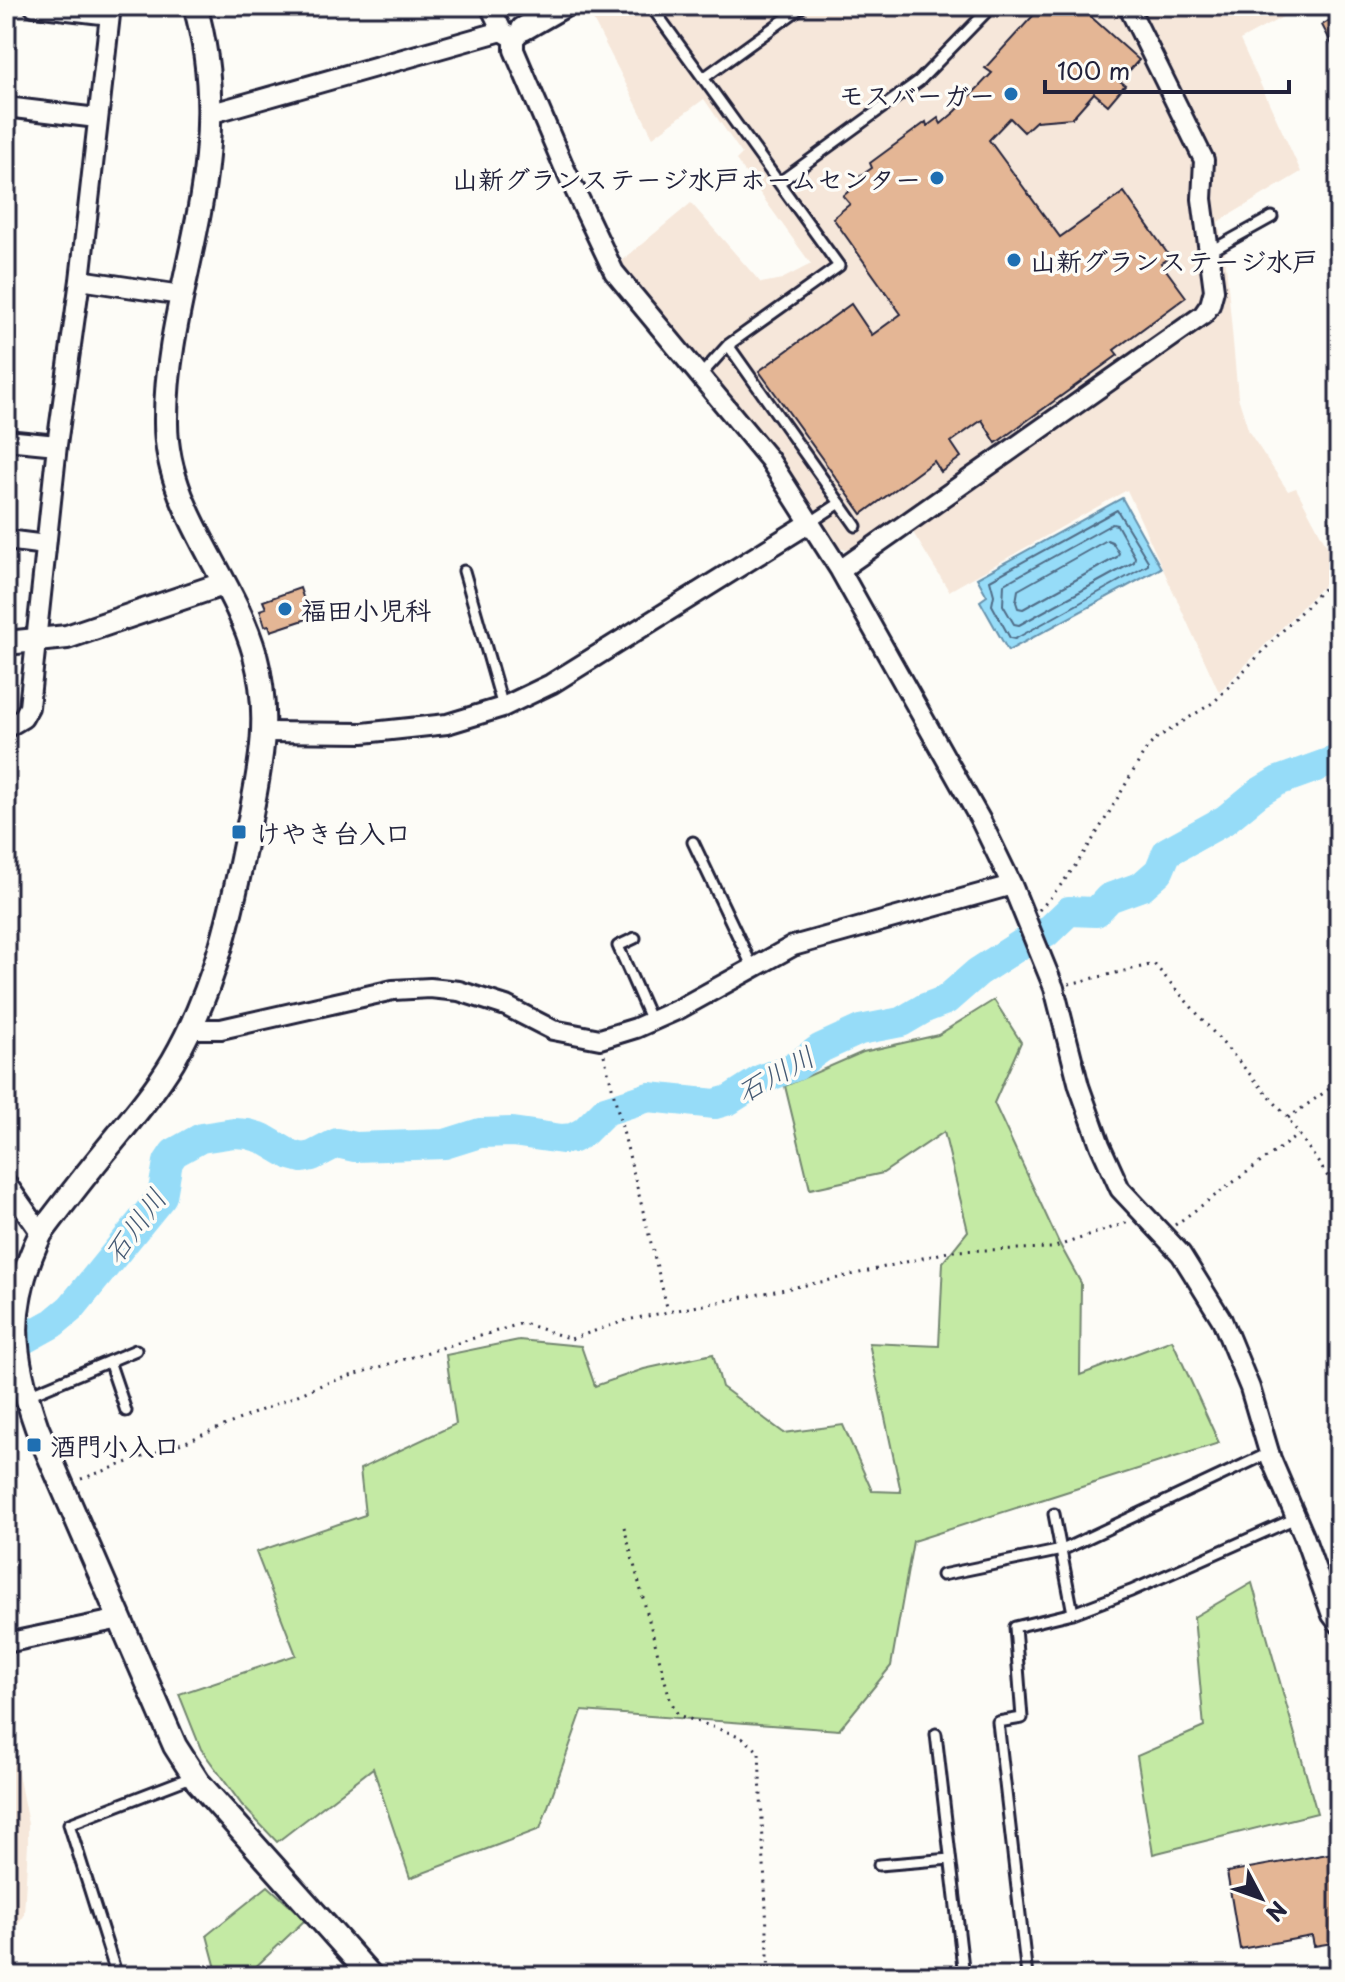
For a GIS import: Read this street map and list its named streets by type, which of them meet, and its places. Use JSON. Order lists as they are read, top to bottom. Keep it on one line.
{"water":["石川川"],"places":{"other":["モスバーガー","山新グランステージ水戸ホームセンター","山新グランステージ水戸","福田小児科"],"transit":["けやき台入口","酒門小入口"]},"scale_bar":"100 m","north":"bottom right"}
